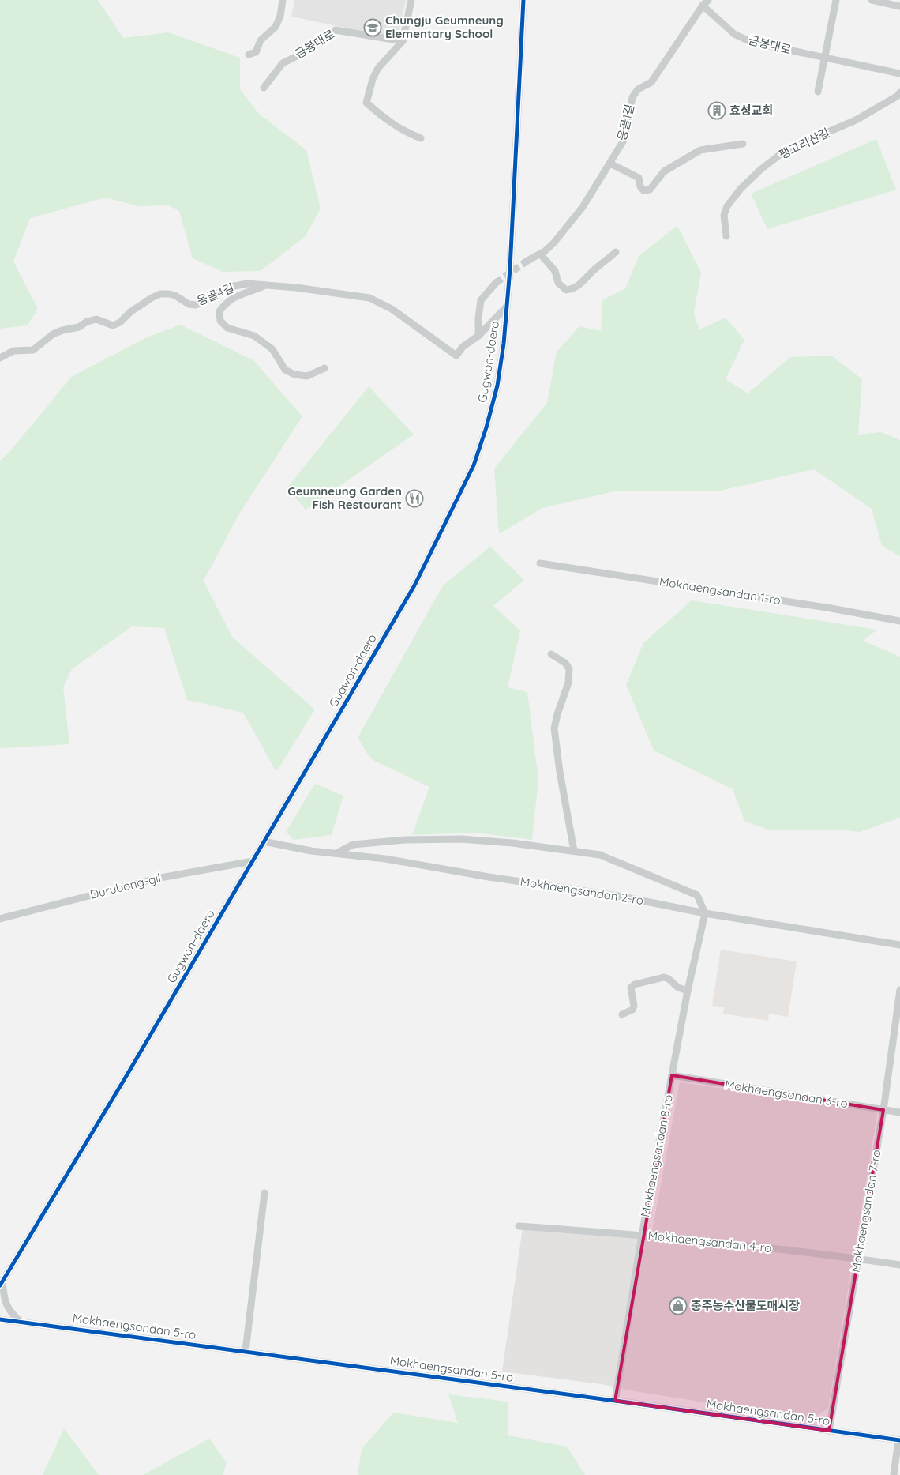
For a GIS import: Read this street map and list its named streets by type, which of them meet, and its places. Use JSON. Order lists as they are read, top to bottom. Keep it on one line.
{"streets":{"street":["금봉대로","응골1길","팽고리산길","응골4길","Gugwon-daero","Mokhaengsandan 1-ro","Durubong-gil","Mokhaengsandan 2-ro","Mokhaengsandan 3-ro","Mokhaengsandan 8-ro","Mokhaengsandan 7-ro","Mokhaengsandan 4-ro","Mokhaengsandan 5-ro"]},"crossings":[["금봉대로","응골1길"],["응골4길","Gugwon-daero"],["Gugwon-daero","Durubong-gil"],["Gugwon-daero","Mokhaengsandan 2-ro"],["Mokhaengsandan 2-ro","Mokhaengsandan 8-ro"],["Mokhaengsandan 3-ro","Mokhaengsandan 8-ro"],["Mokhaengsandan 3-ro","Mokhaengsandan 7-ro"],["Mokhaengsandan 8-ro","Mokhaengsandan 4-ro"],["Mokhaengsandan 8-ro","Mokhaengsandan 5-ro"],["Mokhaengsandan 7-ro","Mokhaengsandan 4-ro"],["Mokhaengsandan 7-ro","Mokhaengsandan 5-ro"]],"places":{"school or university":["Chungju Geumneung Elementary School"],"building":["효성교회"],"restaurant":["Geumneung Garden Fish Restaurant"],"shop":["충주농수산물도매시장"]}}
